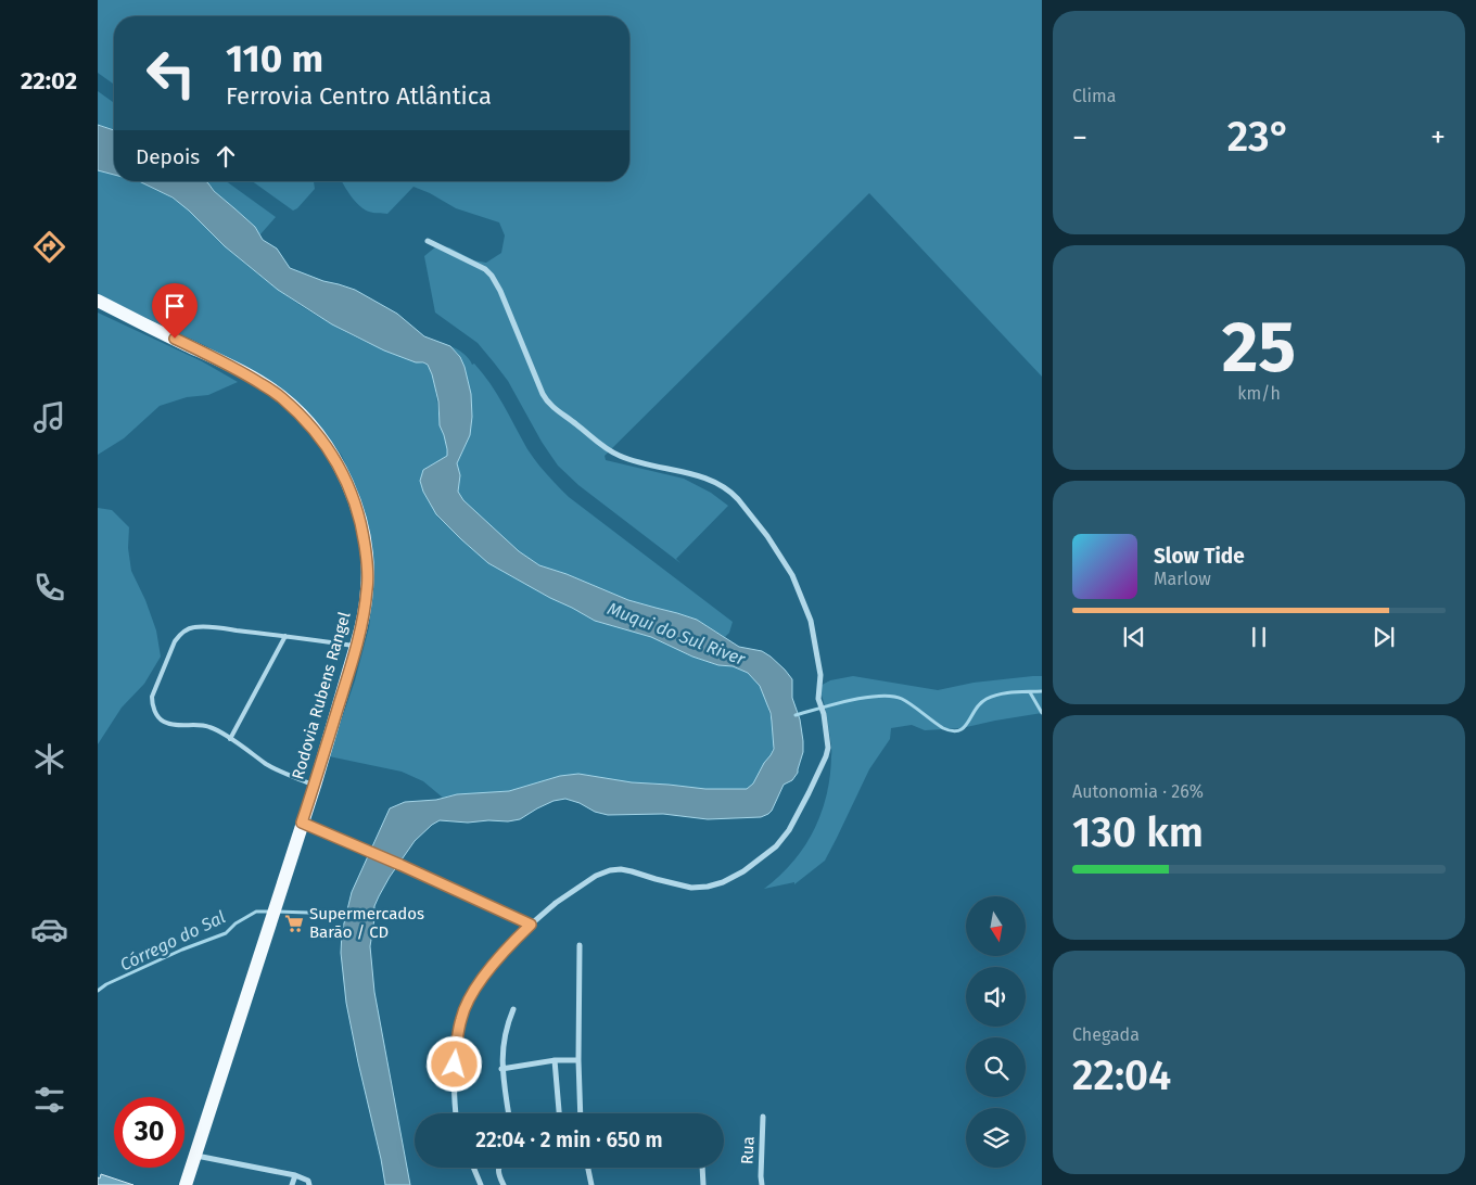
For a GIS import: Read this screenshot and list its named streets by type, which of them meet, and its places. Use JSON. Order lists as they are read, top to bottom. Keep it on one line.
{"streets":{"main road":["Rodovia Rubens Rangel"],"street":["Rua"]},"water":["Muqui do Sul River","Córrego do Sal"],"places":{"supermarket":["Supermercados Barão / CD"]},"north":"bottom","page":{"tabs":"22:02","tile":["Clima",["25","km/h"],["Autonomia · 26%","130 km"],["Chegada","22:04"]],"turn":["110 m","Ferrovia Centro Atlântica"],"heat":["−","23°","+"],"then":"Depois","song":["Slow Tide","Marlow"],"limit":"30","trip":"22:04 · 2 min · 650 m"}}
